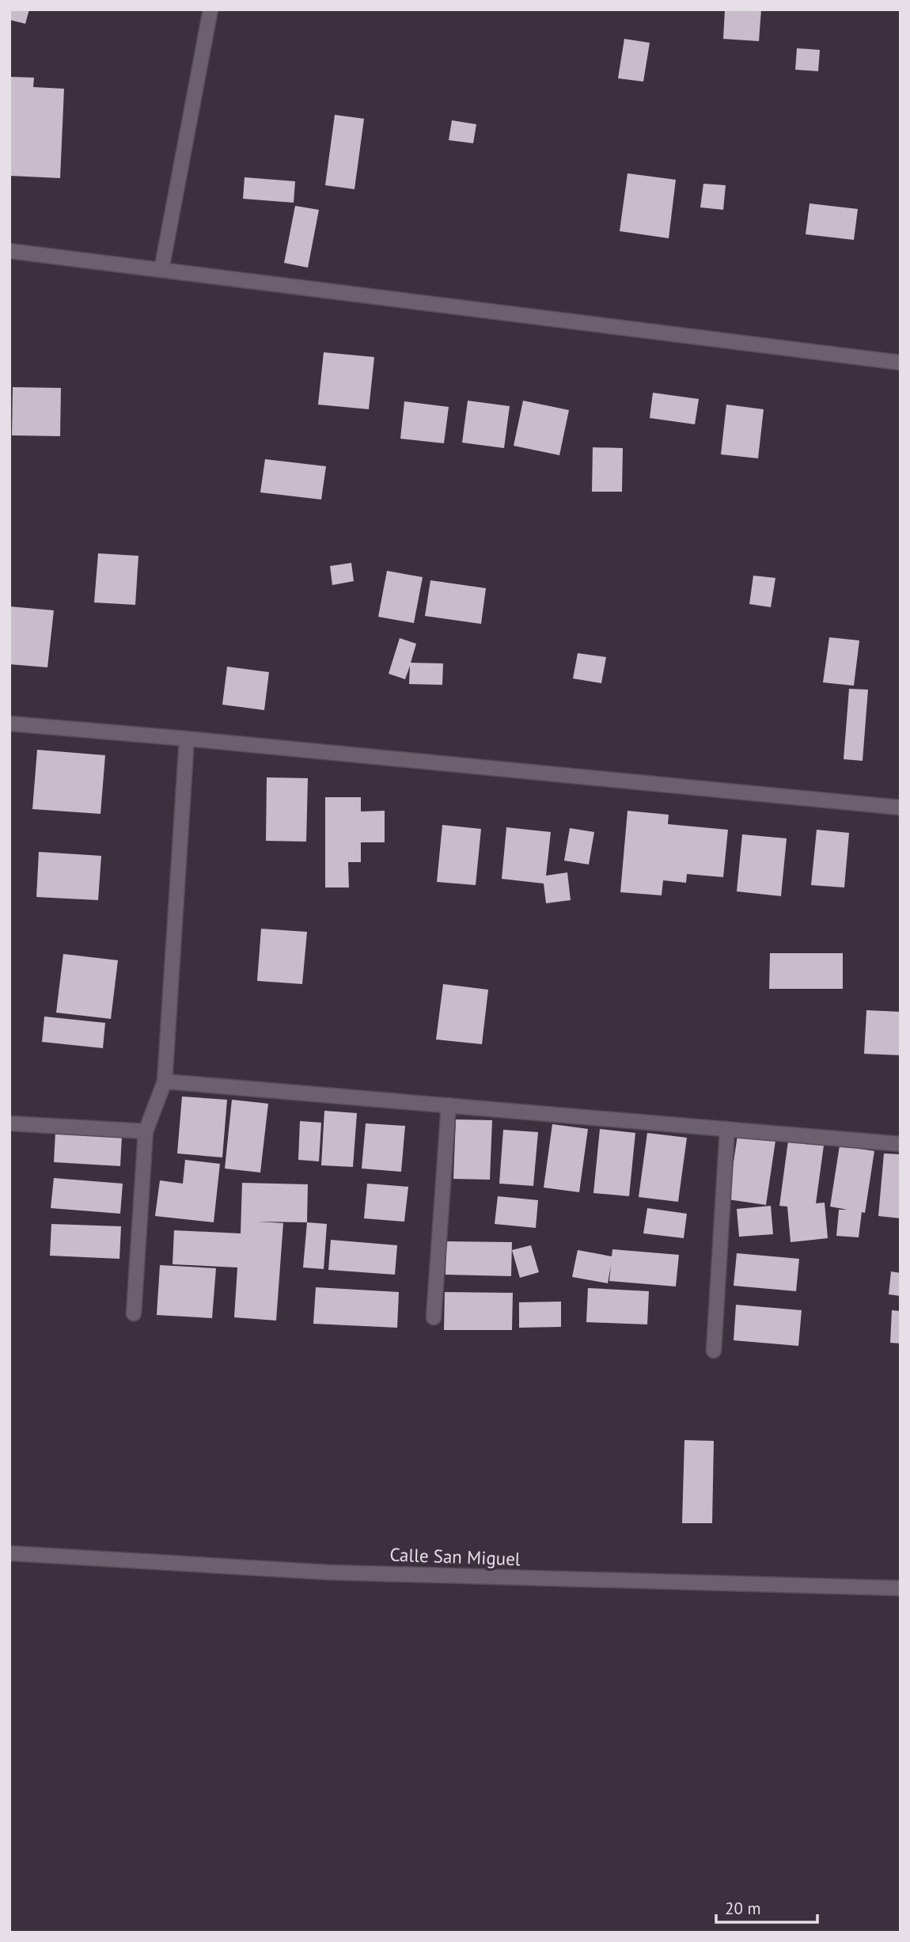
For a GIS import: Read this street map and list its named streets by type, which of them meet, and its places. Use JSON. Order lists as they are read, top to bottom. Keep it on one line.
{"streets":{"street":["Calle San Miguel"]},"scale_bar":"20 m"}
